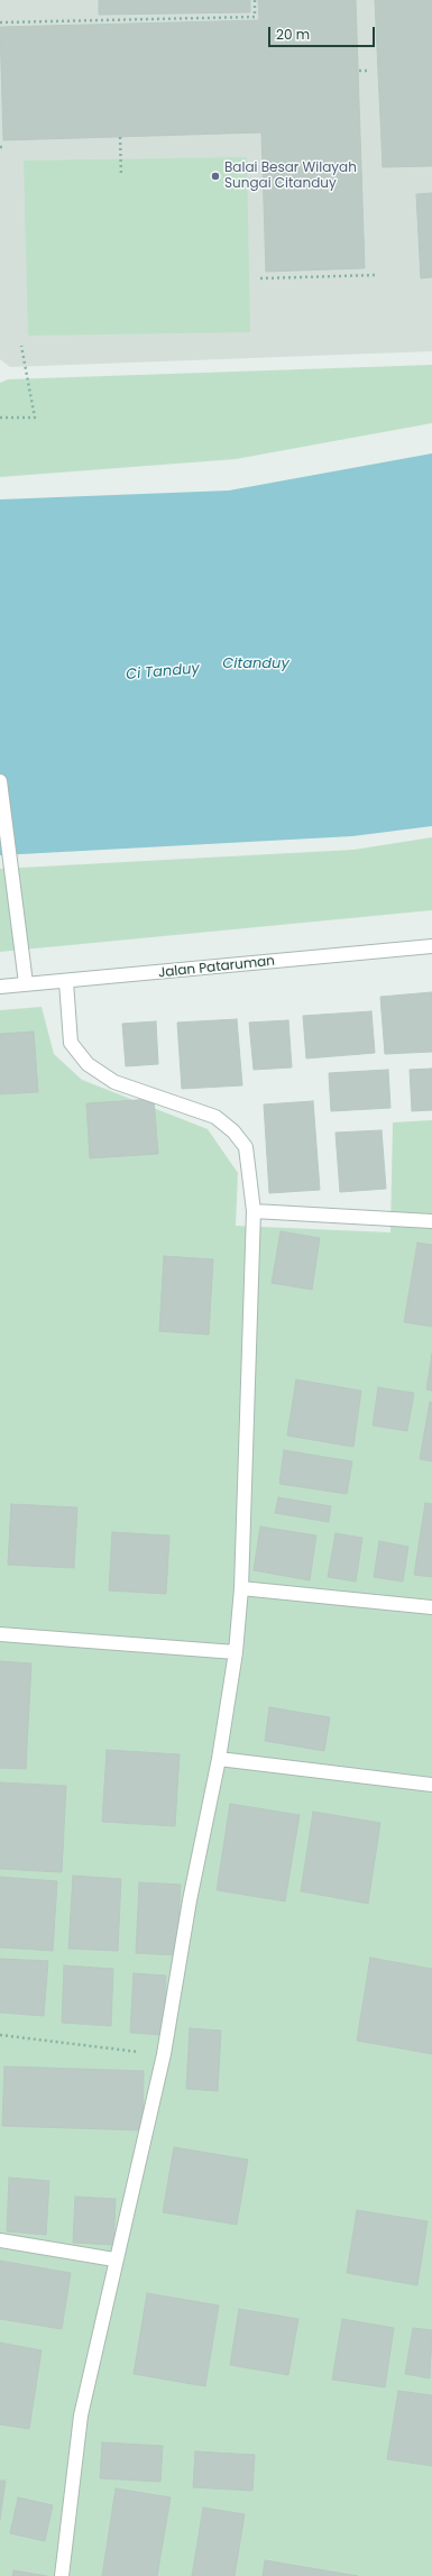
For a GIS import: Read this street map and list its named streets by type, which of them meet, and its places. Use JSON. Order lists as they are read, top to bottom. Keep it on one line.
{"streets":{"street":["Jalan Pataruman"]},"water":["Citanduy","Ci Tanduy"],"places":["Balai Besar Wilayah Sungai Citanduy"],"scale_bar":"20 m"}
